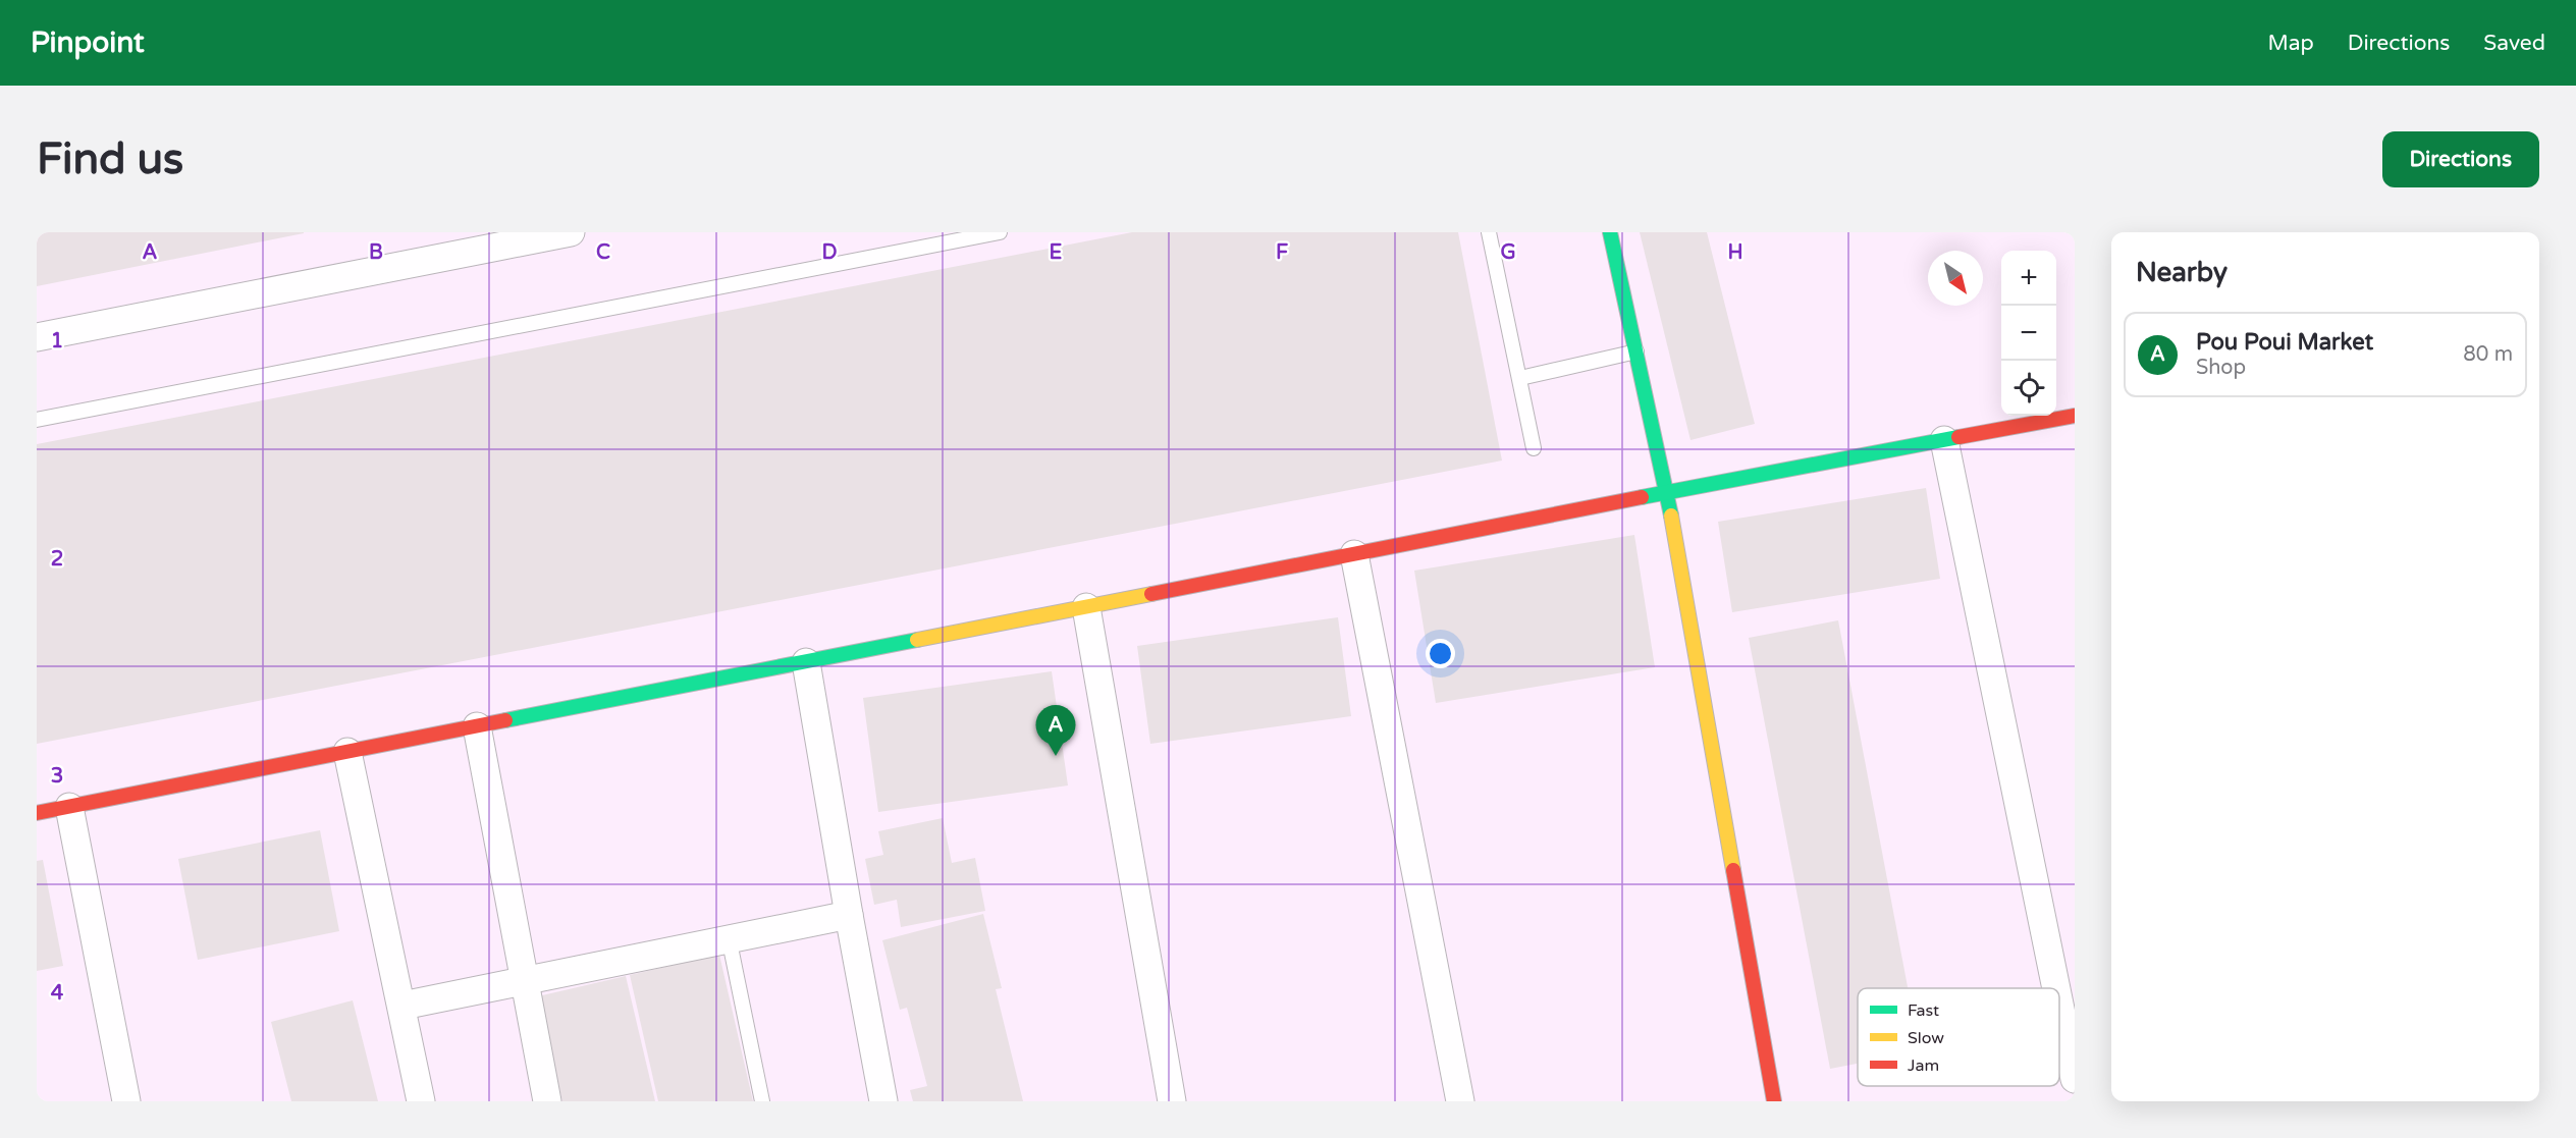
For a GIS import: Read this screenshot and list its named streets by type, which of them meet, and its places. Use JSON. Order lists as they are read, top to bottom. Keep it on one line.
{"legend":["Fast","Slow","Jam"],"north":"bottom right","page":{"header":"Pinpoint","nav":["Map","Directions","Saved"],"buttons":"Directions","title":"Find us","heading":"Nearby","map_buttons":["+","−"],"list":[{"mark":"A","name":"Pou Poui Market","note":"Shop","value":"80 m"}],"pins":"A"},"grid":{"columns":["A","B","C","D","E","F","G","H"],"rows":["1","2","3","4"]}}
